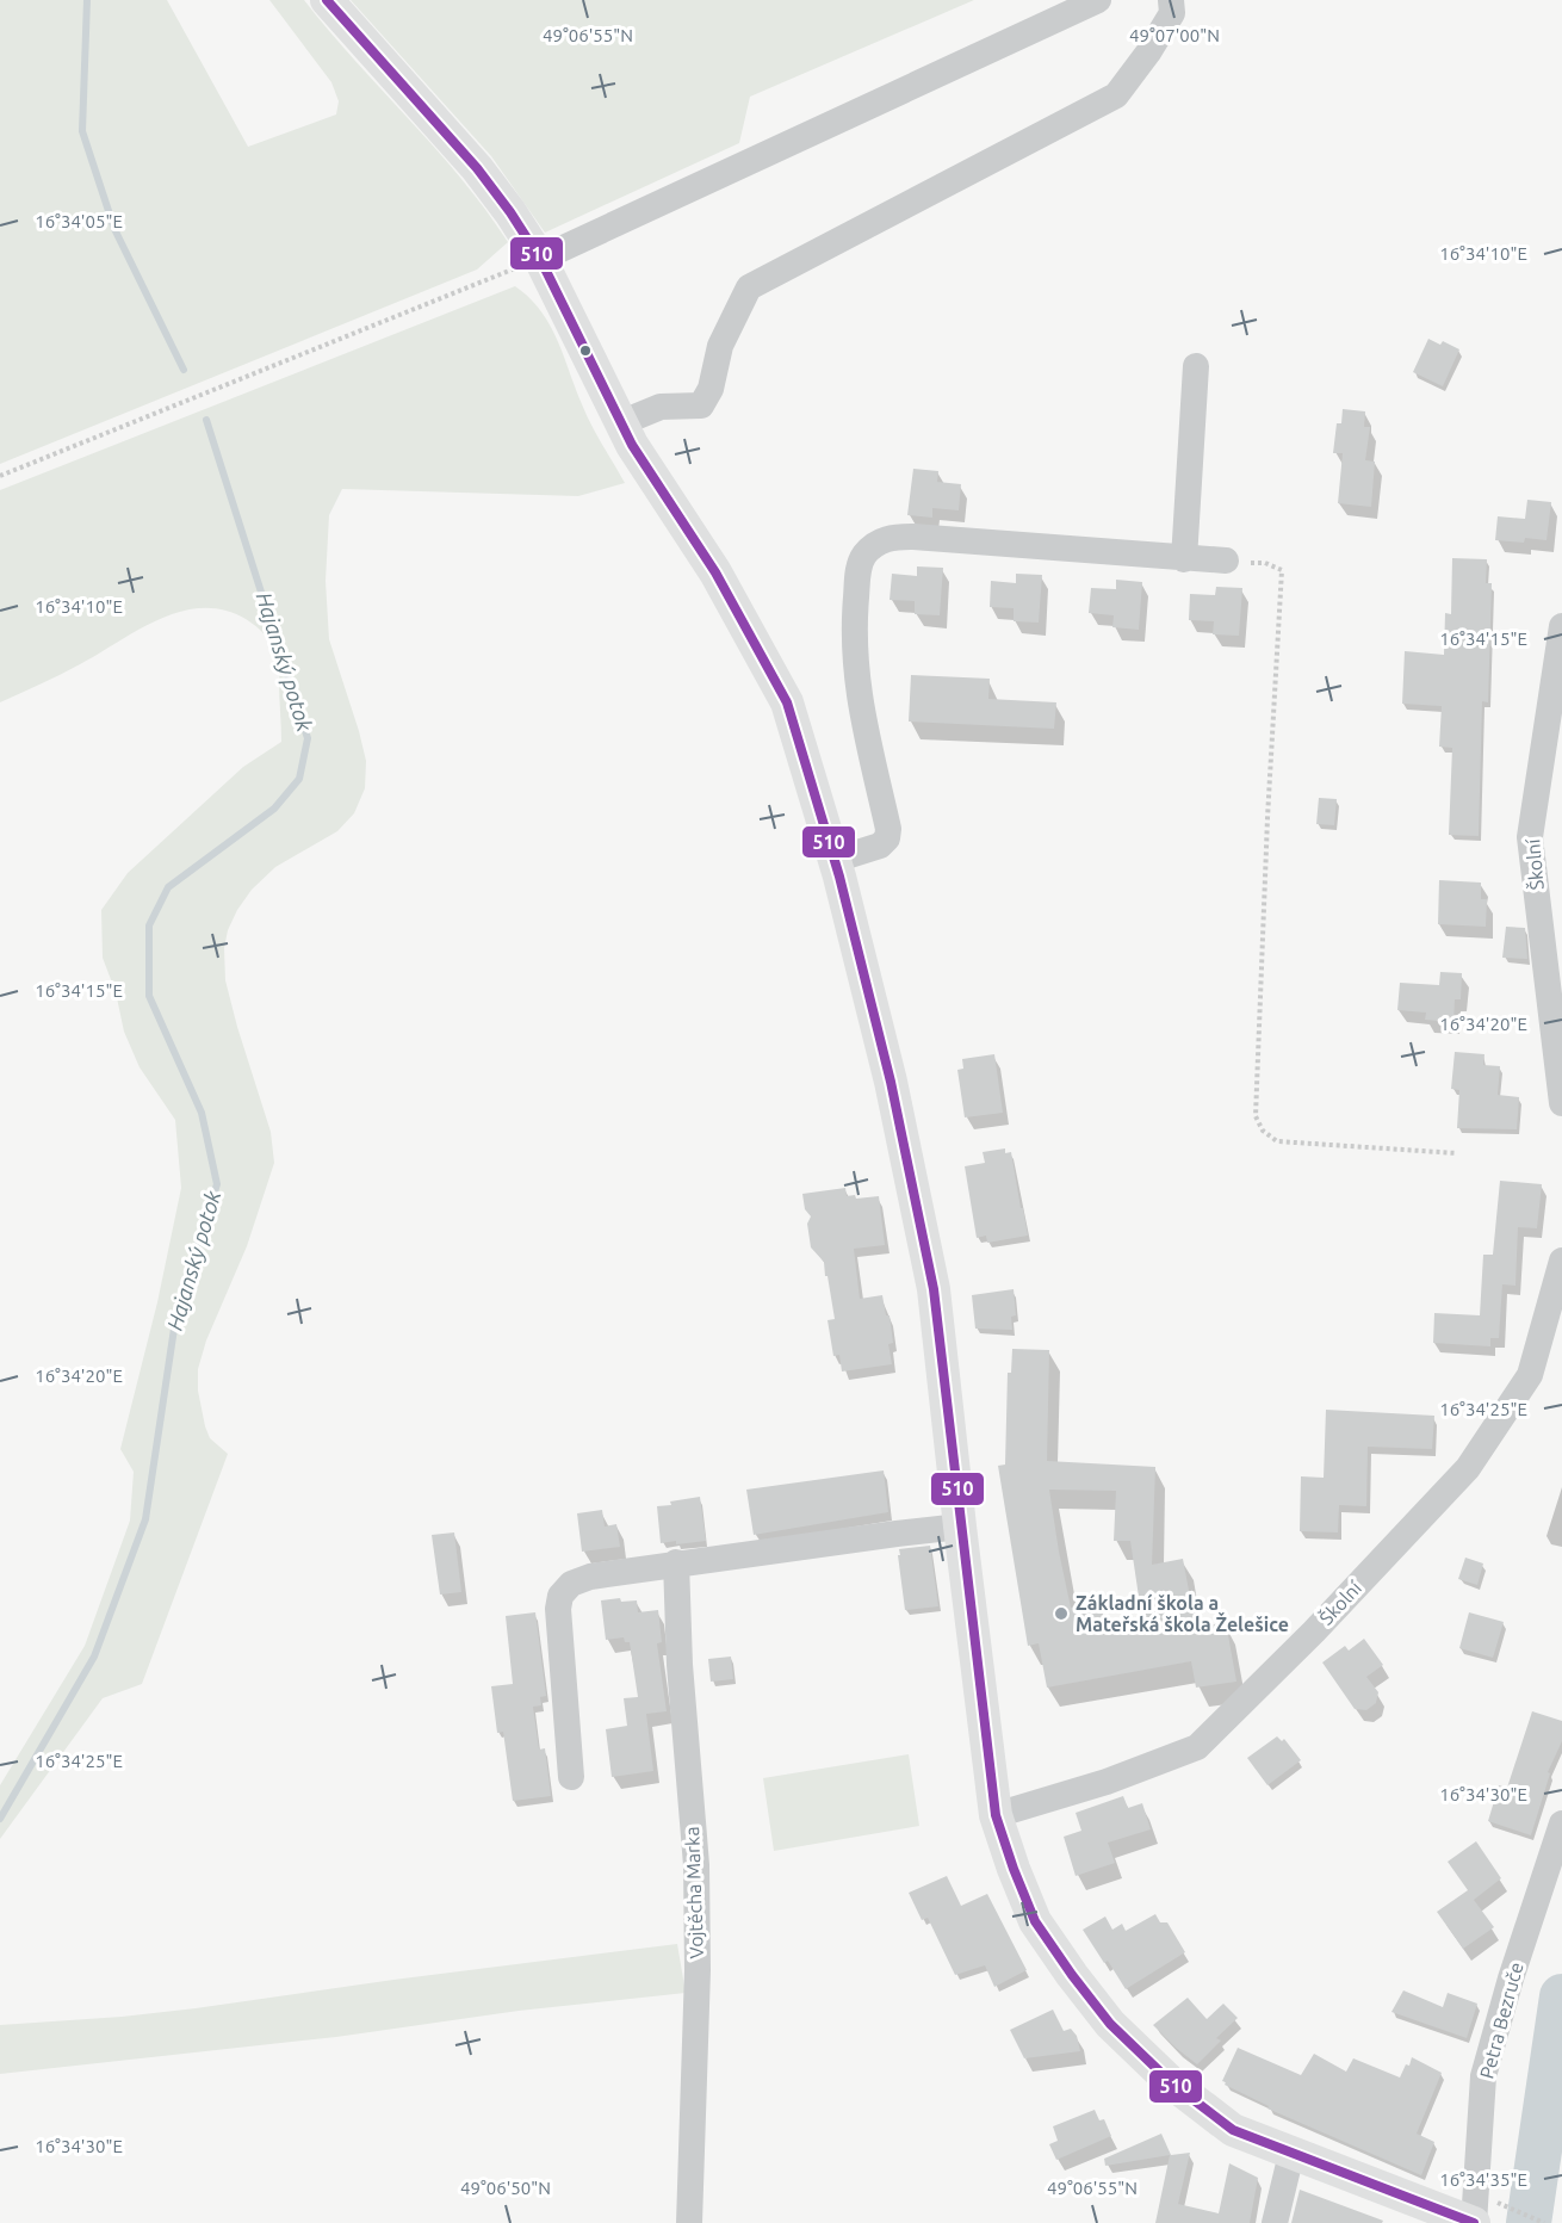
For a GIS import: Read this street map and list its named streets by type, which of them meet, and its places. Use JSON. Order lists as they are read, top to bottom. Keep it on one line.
{"streets":{"street":["Školní","Vojtěcha Marka","Petra Bezruče"]},"water":["Hajanský potok"],"places":["Základní škola a Mateřská škola Želešice"],"lines":["transit line 510"],"coordinates":["49°06'55\"N","49°07'00\"N","16°34'05\"E","16°34'10\"E","16°34'15\"E","16°34'20\"E","16°34'25\"E","16°34'30\"E","16°34'35\"E","49°06'50\"N"]}
